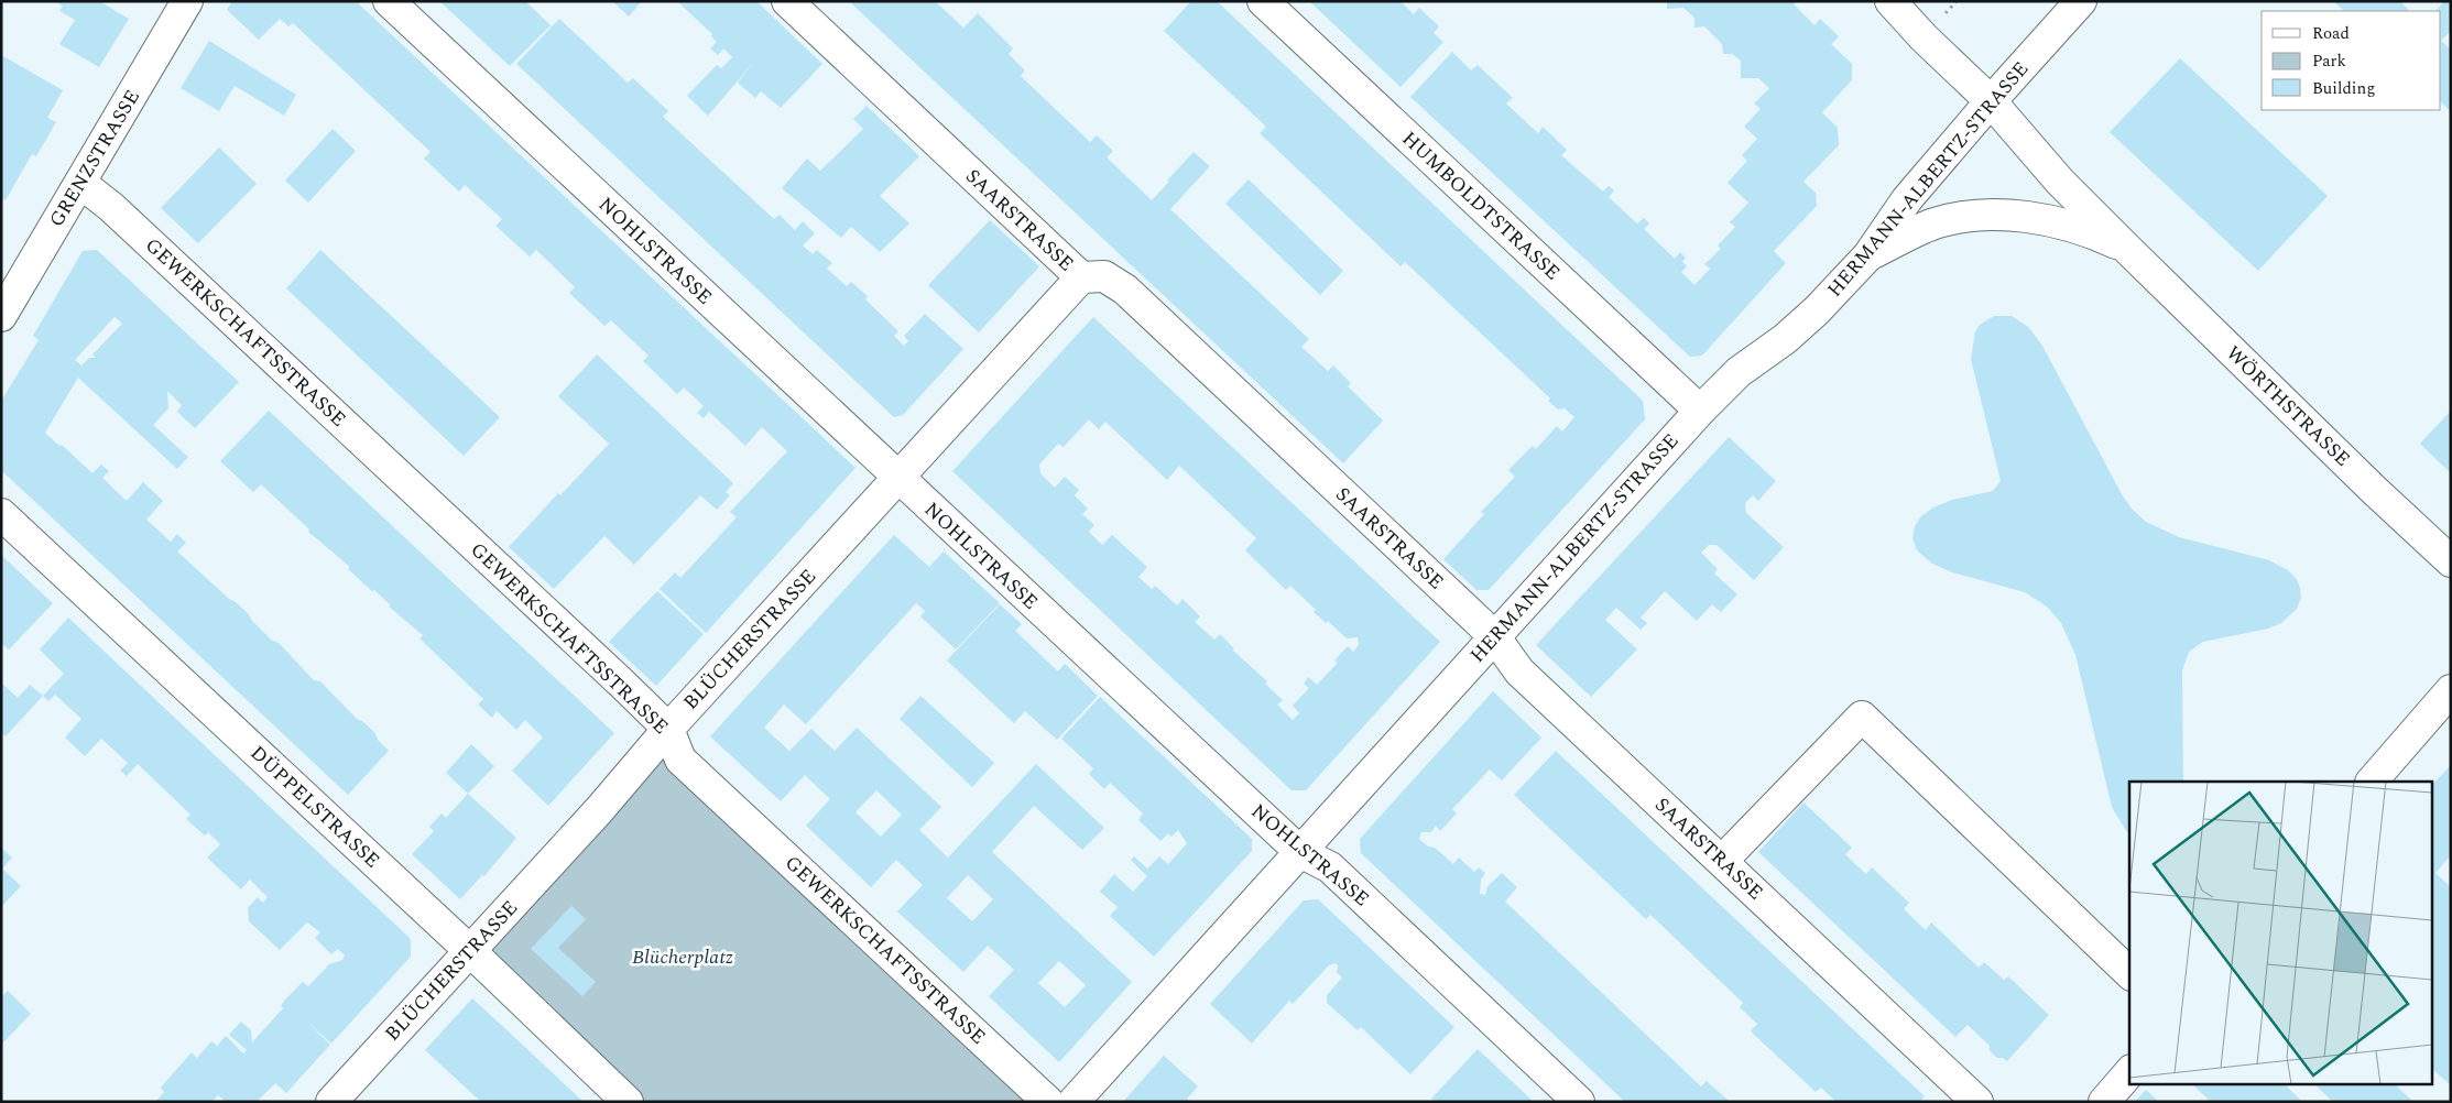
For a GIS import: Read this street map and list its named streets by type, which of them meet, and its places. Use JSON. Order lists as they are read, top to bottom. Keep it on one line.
{"streets":{"street":["GRENZSTRASSE","HERMANN-ALBERTZ-STRASSE","HUMBOLDTSTRASSE","SAARSTRASSE","NOHLSTRASSE","GEWERKSCHAFTSSTRASSE","WÖRTHSTRASSE","BLÜCHERSTRASSE","DÜPPELSTRASSE"]},"crossings":[["GRENZSTRASSE","GEWERKSCHAFTSSTRASSE"],["HERMANN-ALBERTZ-STRASSE","HUMBOLDTSTRASSE"],["HERMANN-ALBERTZ-STRASSE","SAARSTRASSE"],["HERMANN-ALBERTZ-STRASSE","NOHLSTRASSE"],["HERMANN-ALBERTZ-STRASSE","WÖRTHSTRASSE"],["SAARSTRASSE","BLÜCHERSTRASSE"],["NOHLSTRASSE","BLÜCHERSTRASSE"],["GEWERKSCHAFTSSTRASSE","BLÜCHERSTRASSE"],["BLÜCHERSTRASSE","DÜPPELSTRASSE"]],"parks":["Blücherplatz"],"legend":["Road","Park","Building"]}
